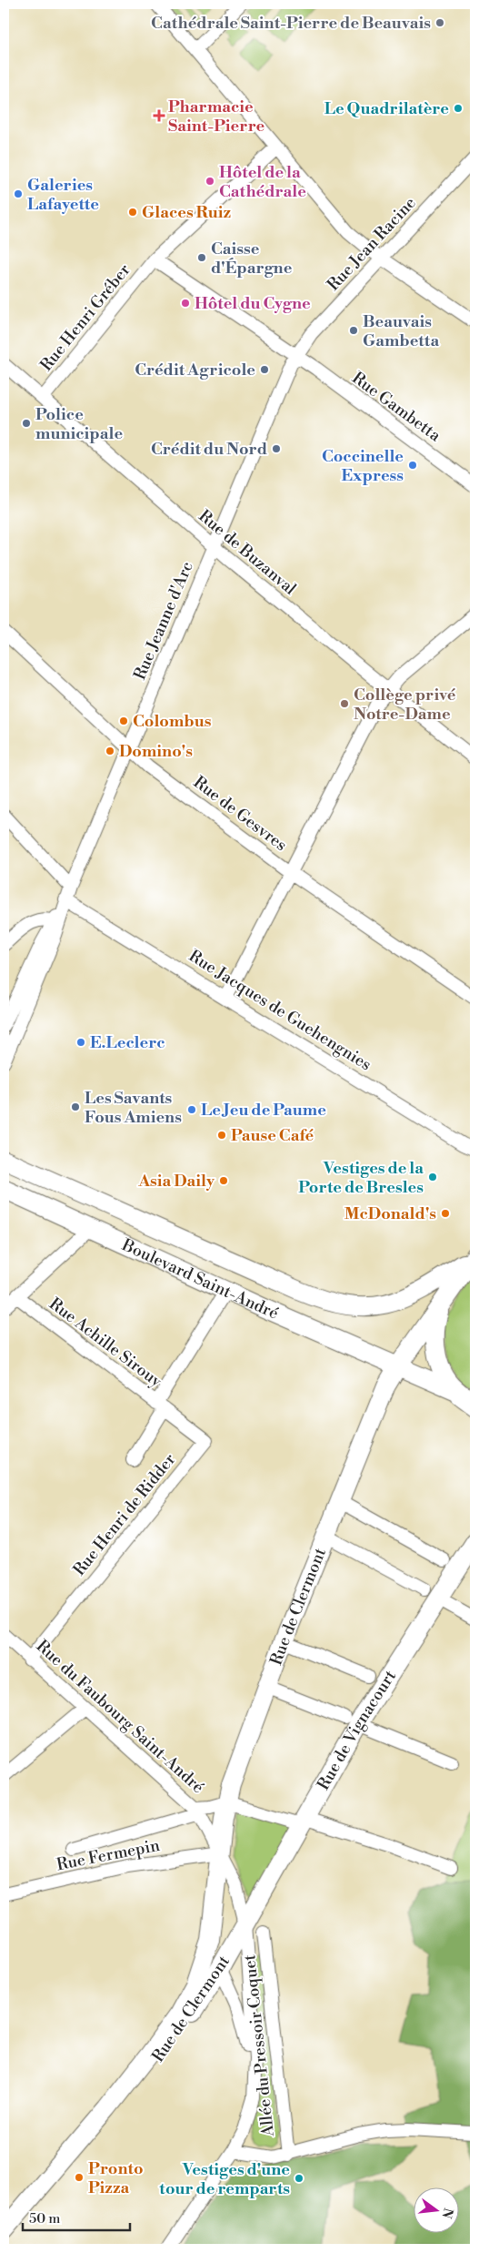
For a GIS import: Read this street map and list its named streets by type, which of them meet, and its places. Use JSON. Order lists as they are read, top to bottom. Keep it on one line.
{"streets":{"main road":["Boulevard Saint-André","Rue de Clermont","Rue de Vignacourt"],"street":["Rue Jean Racine","Rue Henri Gréber","Rue Gambetta","Rue de Buzanval","Rue Jeanne d'Arc","Rue de Gesvres","Rue Jacques de Guehengnies","Rue Achille Sirouy","Rue Henri de Ridder","Rue du Faubourg Saint-André","Rue Fermepin","Allée du Pressoir Coquet"]},"crossings":[["Rue Jean Racine","Rue Gambetta"],["Rue Jean Racine","Rue Jeanne d'Arc"],["Rue Henri Gréber","Rue Gambetta"],["Rue Henri Gréber","Rue de Buzanval"],["Rue Gambetta","Rue Jeanne d'Arc"],["Rue de Buzanval","Rue Jeanne d'Arc"],["Rue Jeanne d'Arc","Rue de Gesvres"],["Rue Jeanne d'Arc","Rue Jacques de Guehengnies"],["Boulevard Saint-André","Rue Achille Sirouy"],["Boulevard Saint-André","Rue de Clermont"],["Rue Achille Sirouy","Rue Henri de Ridder"],["Rue Henri de Ridder","Rue du Faubourg Saint-André"],["Rue de Clermont","Rue du Faubourg Saint-André"],["Rue de Clermont","Rue de Vignacourt"],["Rue de Clermont","Rue Fermepin"],["Rue du Faubourg Saint-André","Rue Fermepin"]],"places":{"other":["Cathédrale Saint-Pierre de Beauvais","Le Quadrilatère","Hôtel de la Cathédrale","Galeries Lafayette","Glaces Ruiz","Caisse d'Épargne","Hôtel du Cygne","Beauvais Gambetta","Crédit Agricole","Police municipale","Crédit du Nord","Coccinelle Express","Collège privé Notre-Dame","Colombus","Domino's","E.Leclerc","Les Savants Fous Amiens","Le Jeu de Paume","Pause Café","Vestiges de la Porte de Bresles","Asia Daily","McDonald's","Pronto Pizza","Vestiges d'une tour de remparts"],"health":["Pharmacie Saint-Pierre"]},"scale_bar":"50 m","north":"right"}
